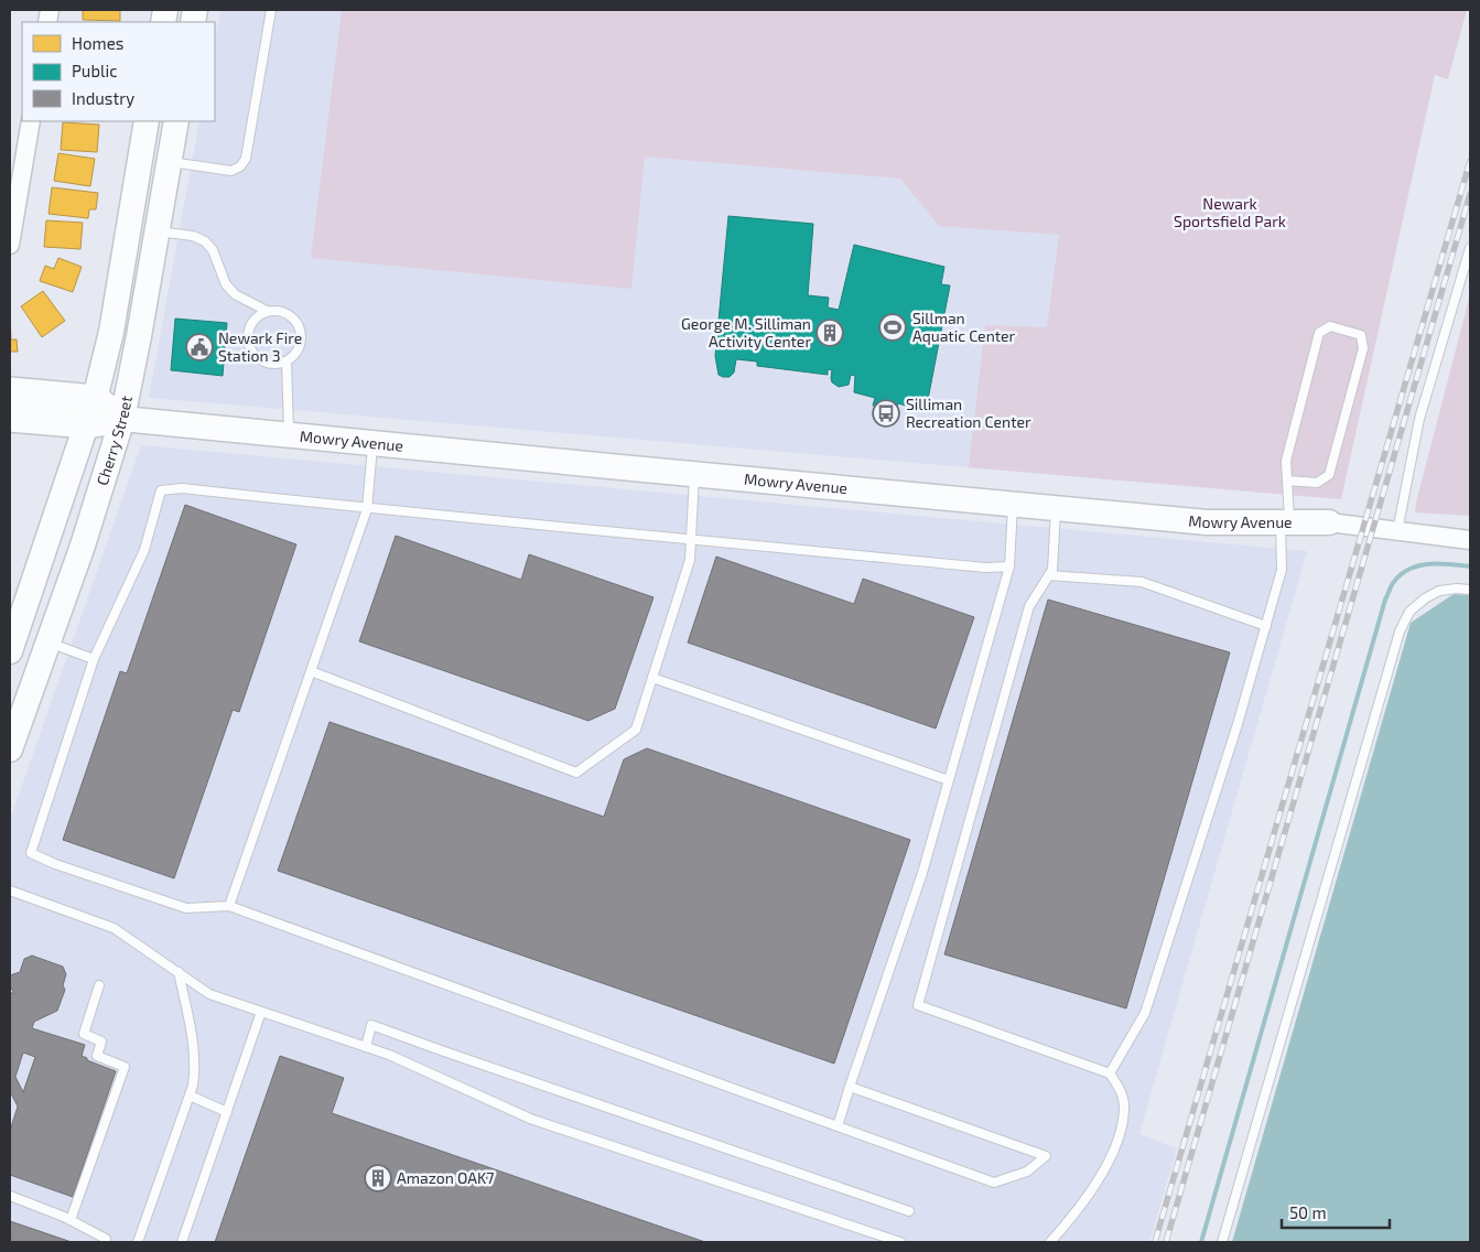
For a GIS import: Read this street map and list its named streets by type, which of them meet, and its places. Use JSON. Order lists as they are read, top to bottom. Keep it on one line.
{"streets":{"main road":["Cherry Street","Mowry Avenue"]},"crossings":[["Cherry Street","Mowry Avenue"]],"parks":["Newark Sportsfield Park"],"places":{"sports":["Sillman Aquatic Center"],"building":["George M. Silliman Activity Center","Amazon OAK7"],"public building":["Newark Fire Station 3"],"bus stop":["Silliman Recreation Center"]},"legend":["Homes","Public","Industry"],"scale_bar":"50 m"}
